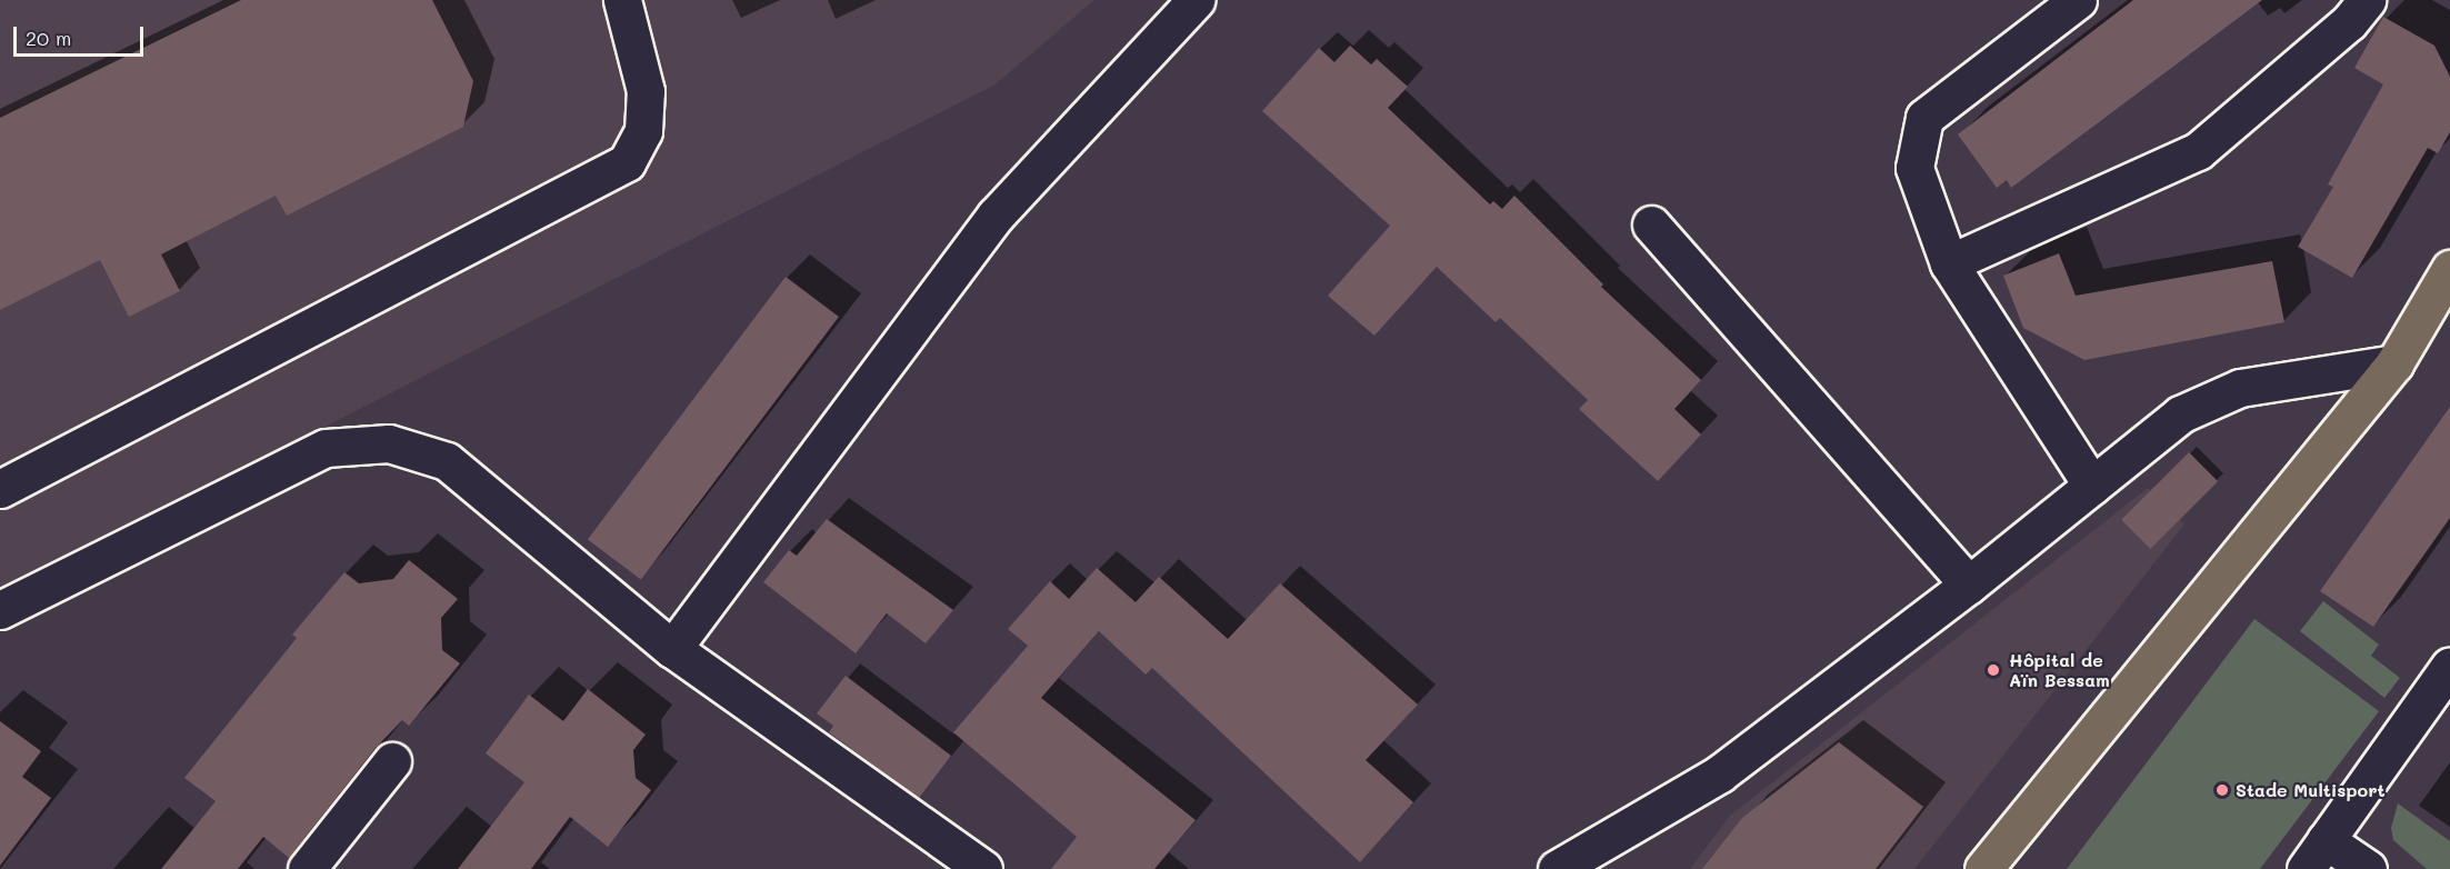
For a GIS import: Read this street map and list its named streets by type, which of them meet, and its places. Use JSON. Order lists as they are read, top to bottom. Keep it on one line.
{"places":["Hôpital de Aïn Bessam","Stade Multisport"],"scale_bar":"20 m"}
